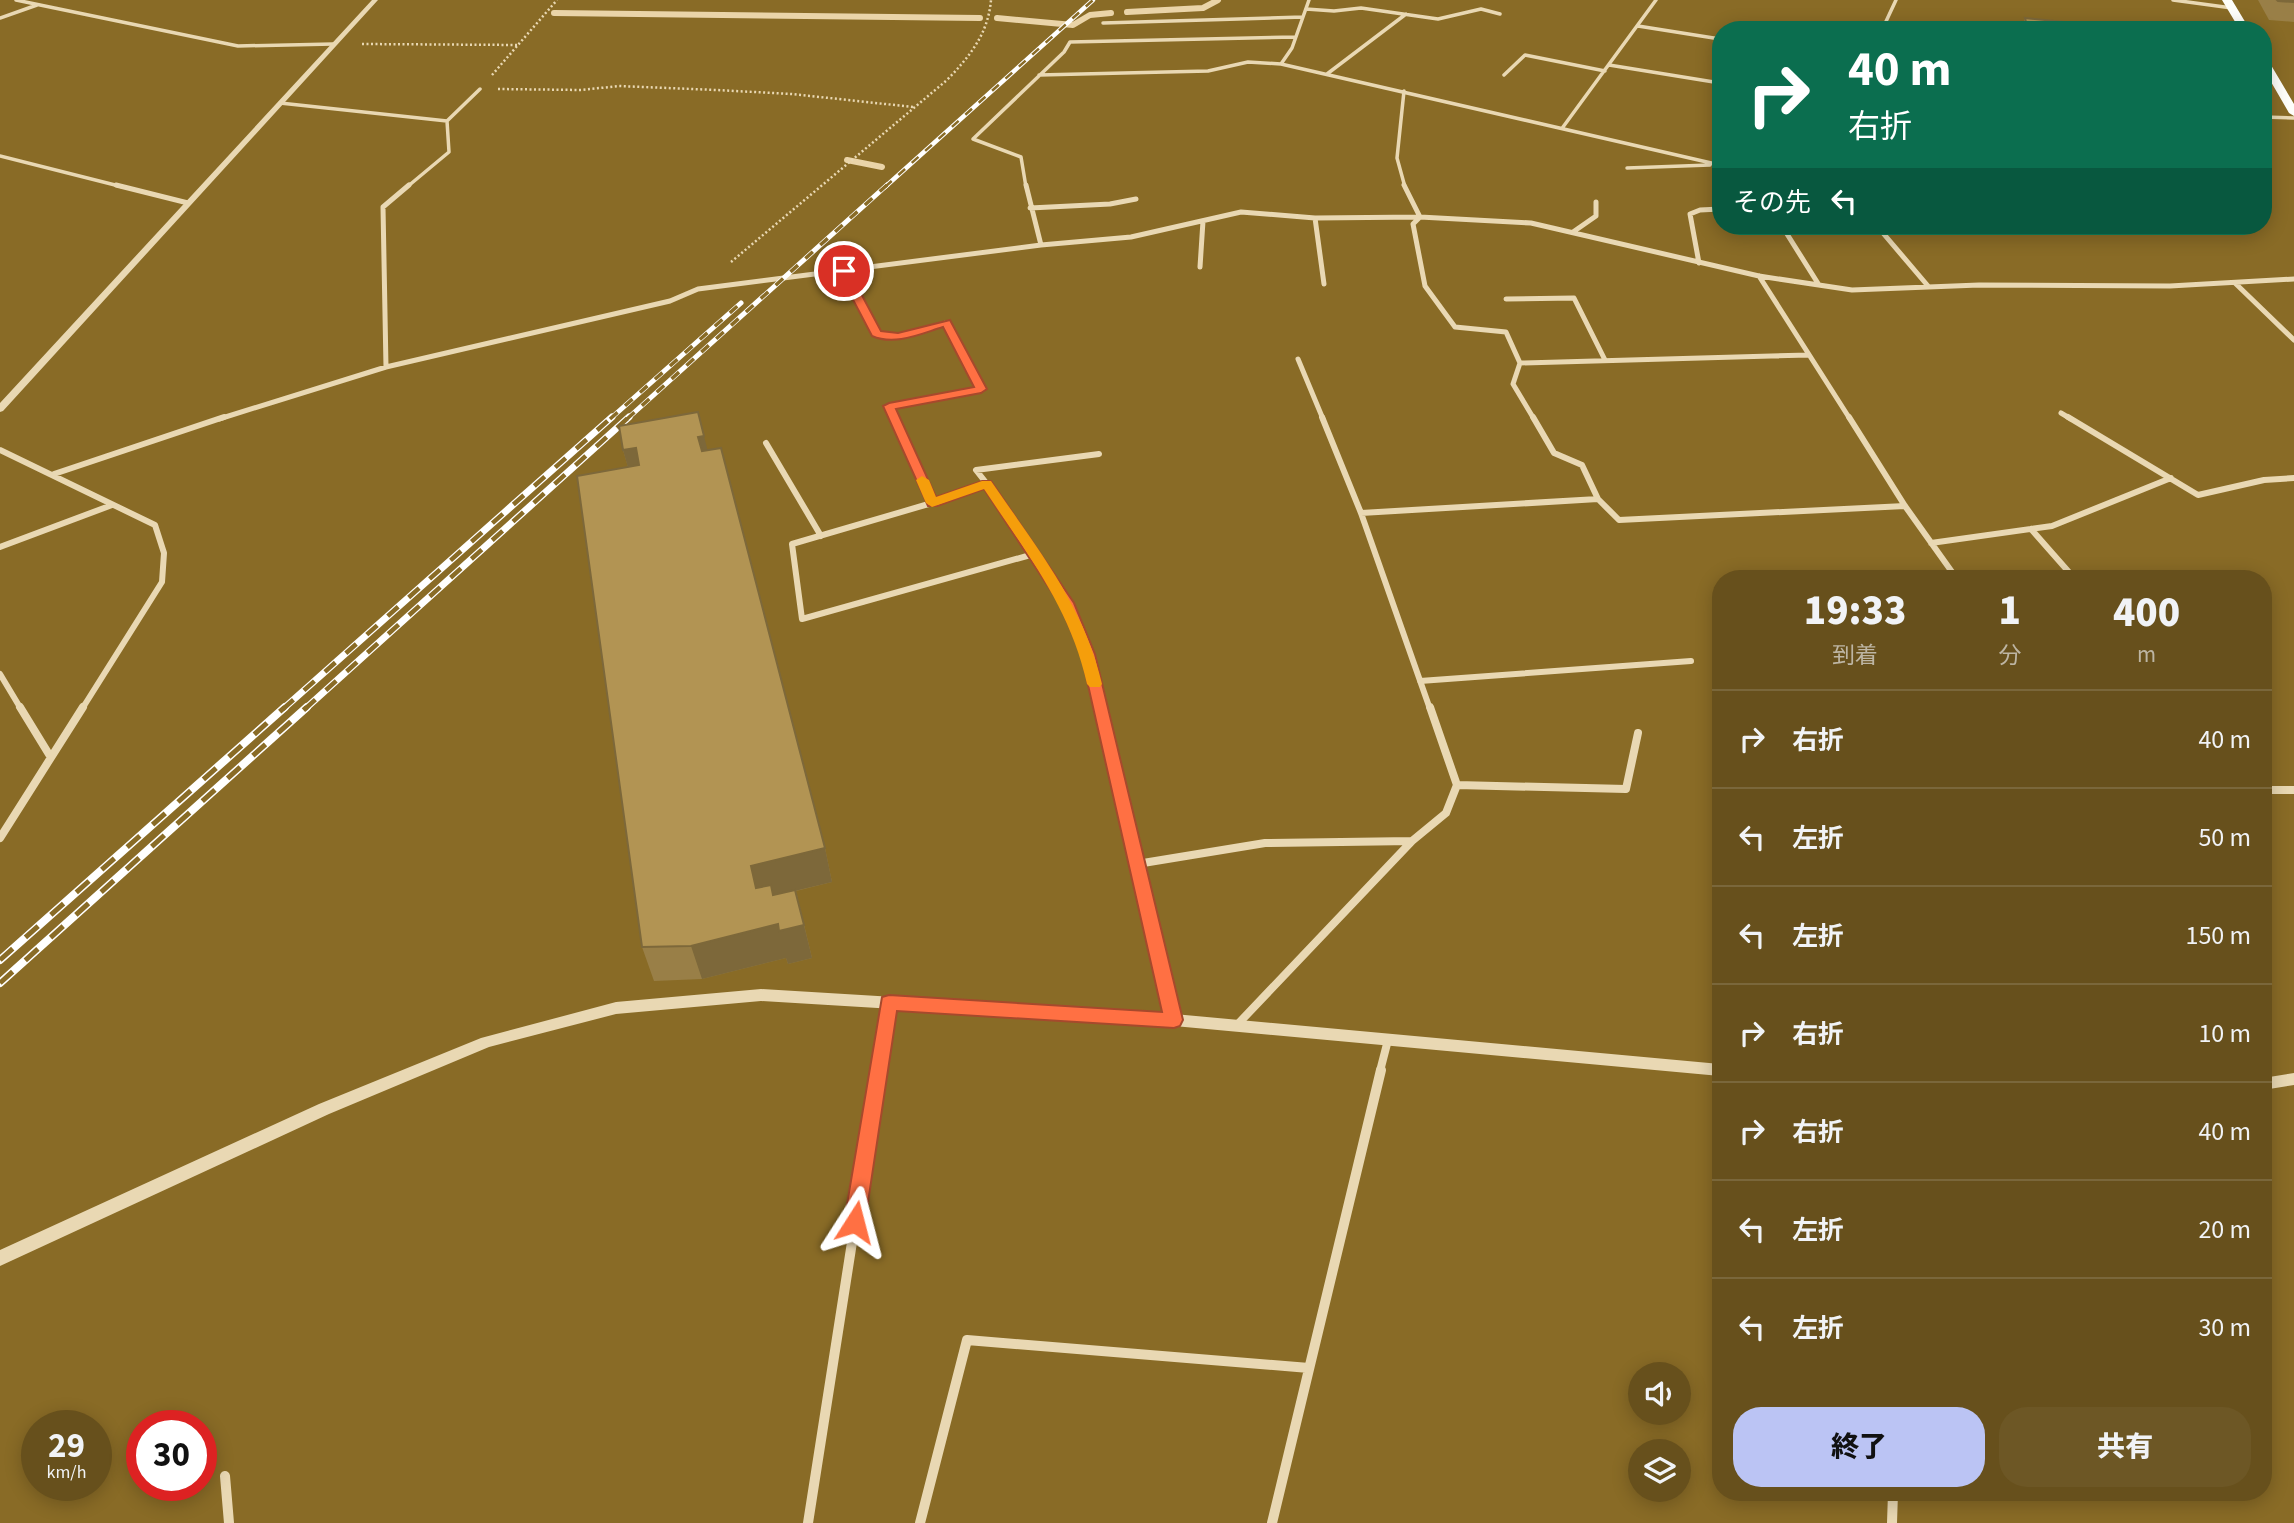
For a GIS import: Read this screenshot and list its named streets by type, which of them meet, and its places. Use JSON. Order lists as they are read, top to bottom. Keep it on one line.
{"page":{"turn":["40 m","右折"],"then":"その先","eta":["19:33","到着","1","分","400","m"],"list":[{"name":"右折","value":"40 m"},{"name":"左折","value":"50 m"},{"name":"左折","value":"150 m"},{"name":"右折","value":"10 m"},{"name":"右折","value":"40 m"},{"name":"左折","value":"20 m"},{"name":"左折","value":"30 m"}],"buttons":["終了","共有"],"speed":"29 km/h","limit":"30"}}
